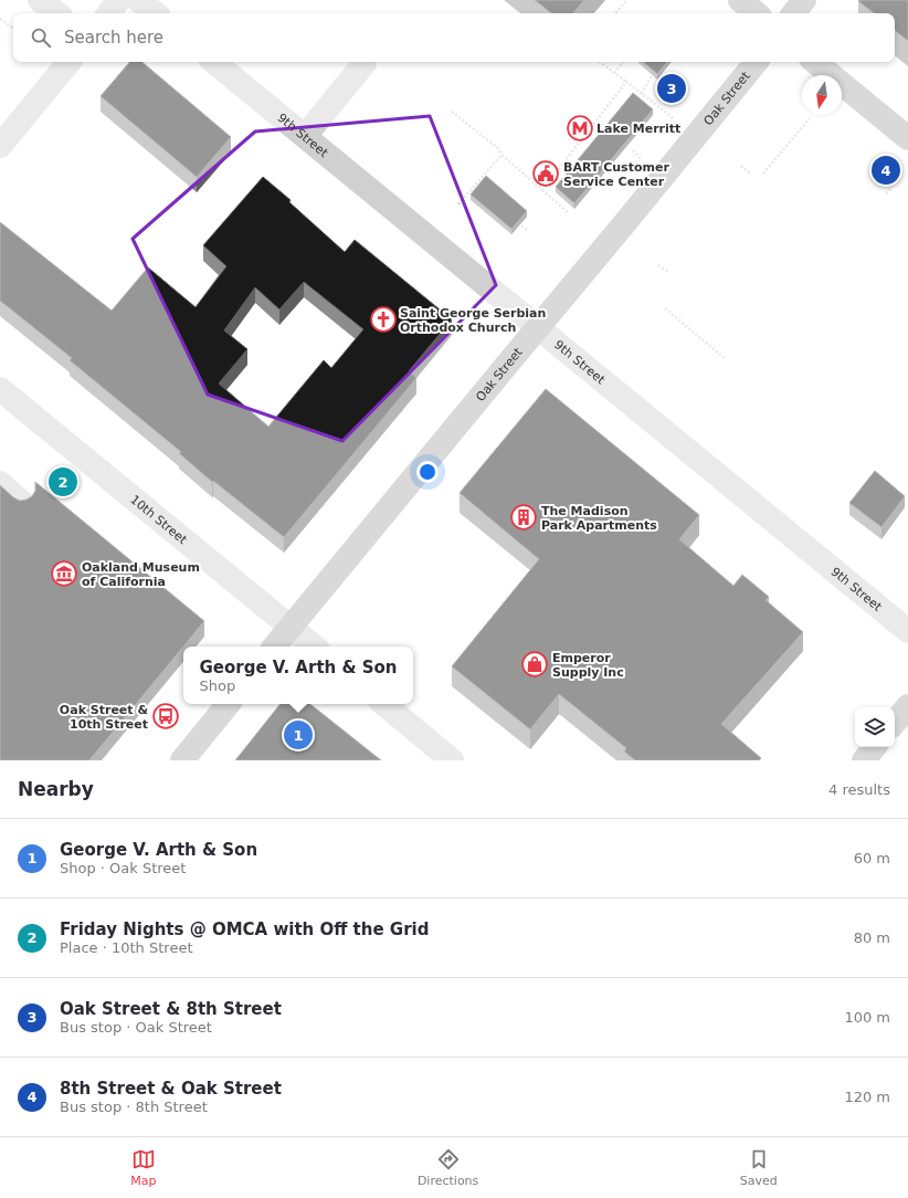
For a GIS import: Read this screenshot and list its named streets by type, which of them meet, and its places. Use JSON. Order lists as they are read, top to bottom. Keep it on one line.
{"streets":{"main road":["Oak Street"],"street":["9th Street","10th Street"]},"crossings":[["Oak Street","9th Street"],["Oak Street","10th Street"]],"places":{"metro station":["Lake Merritt"],"public building":["BART Customer Service Center"],"church":["Saint George Serbian Orthodox Church"],"building":["The Madison Park Apartments"],"museum":["Oakland Museum of California"],"shop":["Emperor Supply Inc"],"bus stop":["Oak Street & 10th Street"]},"north":"bottom","page":{"search":"Search here","pins":["3","4","2","1"],"popup":["George V. Arth & Son","Shop"],"heading":["Nearby","4 results"],"list":[{"mark":"1","name":"George V. Arth & Son","note":"Shop · Oak Street","value":"60 m"},{"mark":"2","name":"Friday Nights @ OMCA with Off the Grid","note":"Place · 10th Street","value":"80 m"},{"mark":"3","name":"Oak Street & 8th Street","note":"Bus stop · Oak Street","value":"100 m"},{"mark":"4","name":"8th Street & Oak Street","note":"Bus stop · 8th Street","value":"120 m"}],"nav":["Map","Directions","Saved"]}}
